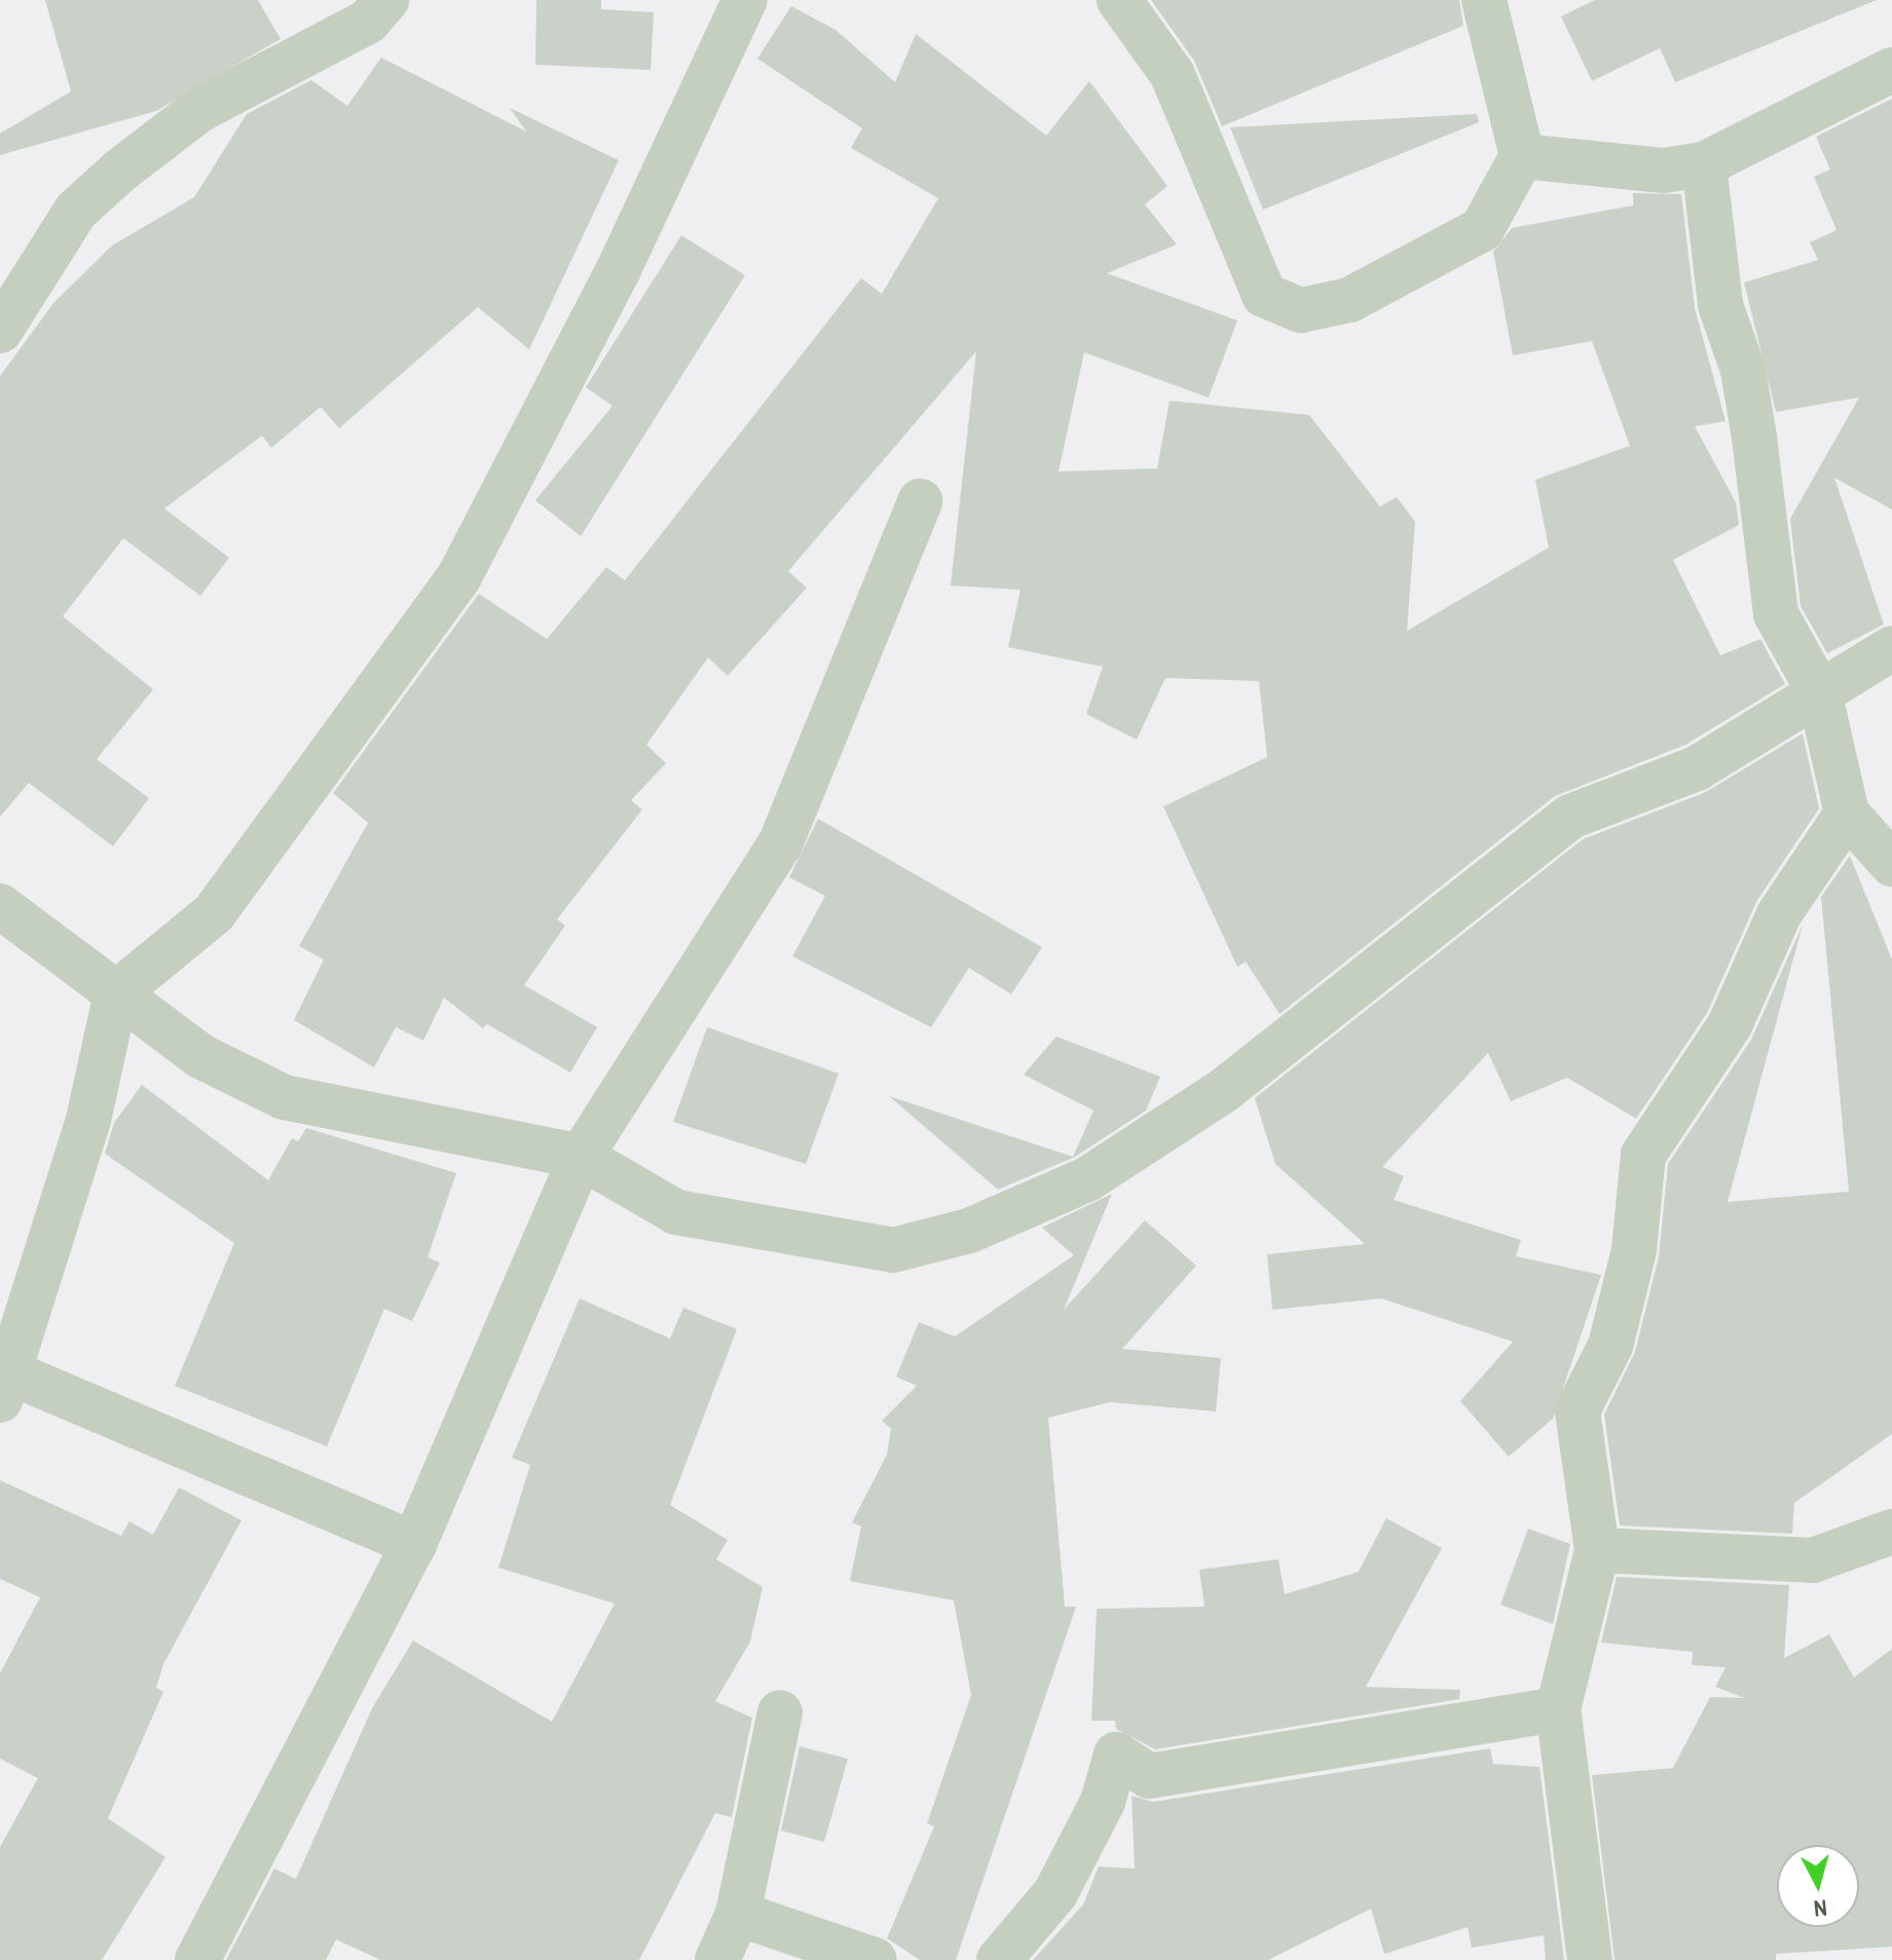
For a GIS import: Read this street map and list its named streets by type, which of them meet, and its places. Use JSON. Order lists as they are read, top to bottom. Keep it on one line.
{"north":"bottom"}
